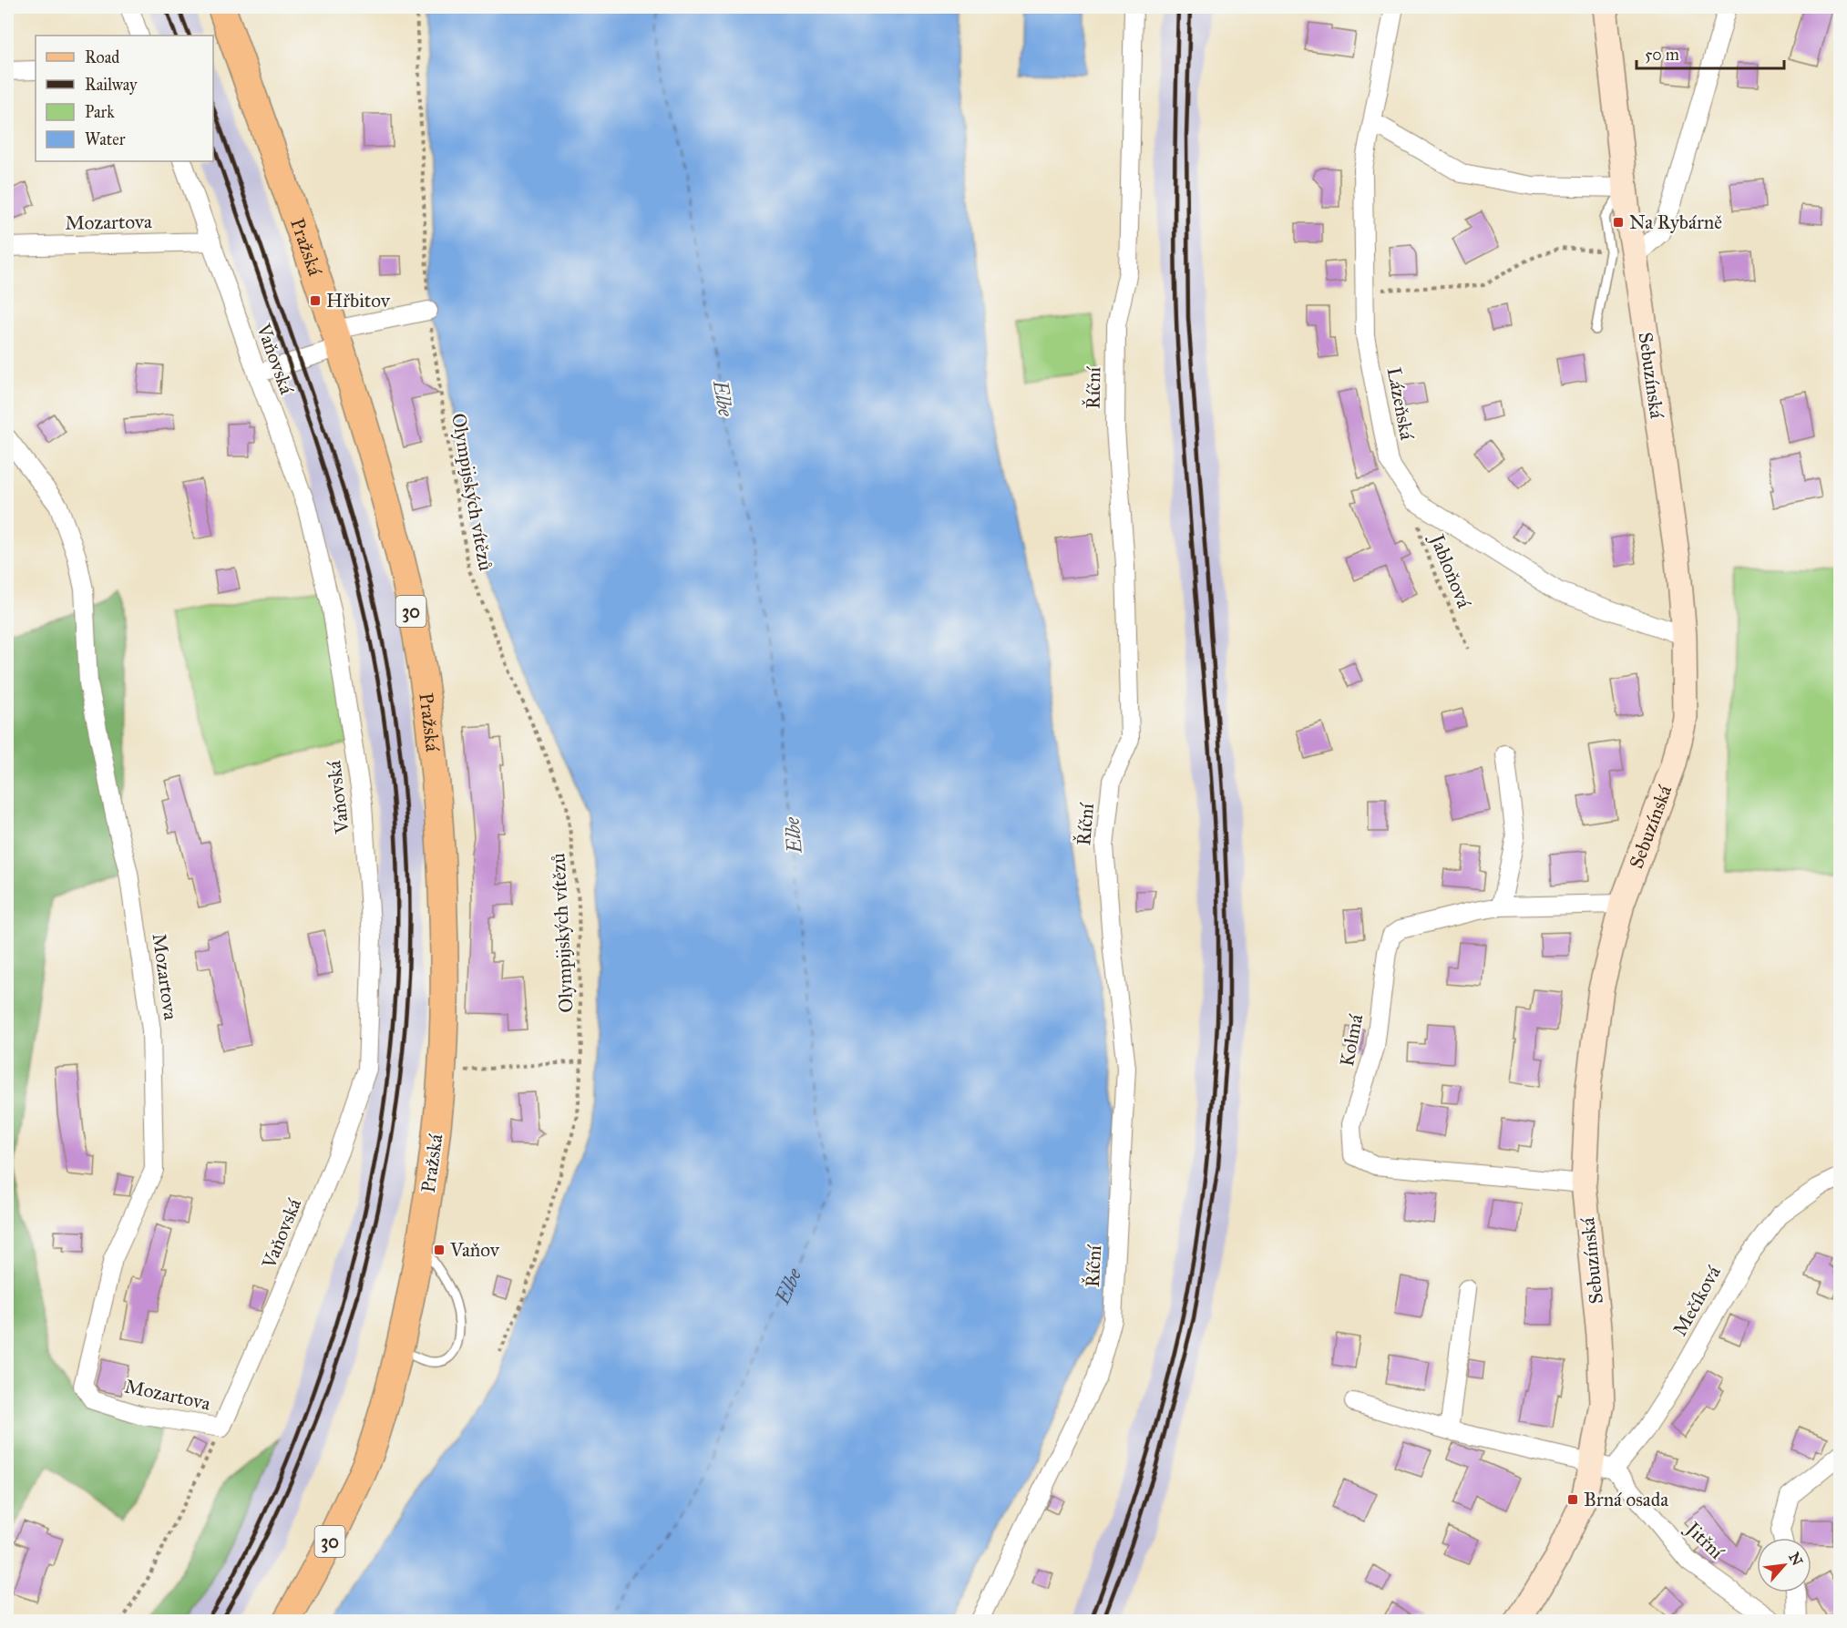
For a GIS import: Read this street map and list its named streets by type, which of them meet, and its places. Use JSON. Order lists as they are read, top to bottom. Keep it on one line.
{"streets":{"main road":["Pražská","Sebuzínská","30"],"street":["Mozartova","Vaňovská","Říční","Lázeňská","Kolmá","Mečíková","Jitřní"],"path":["Olympijských vítězů","Jabloňová"]},"crossings":[["Mozartova","Vaňovská"],["Sebuzínská","Lázeňská"],["Sebuzínská","Kolmá"],["Sebuzínská","Mečíková"],["Sebuzínská","Jitřní"],["Lázeňská","Jabloňová"],["Mečíková","Jitřní"]],"water":["Elbe"],"places":{"transit":["Na Rybárně","Hřbitov","Vaňov","Brná osada"]},"legend":["Road","Railway","Park","Water"],"scale_bar":"50 m","north":"top right"}
